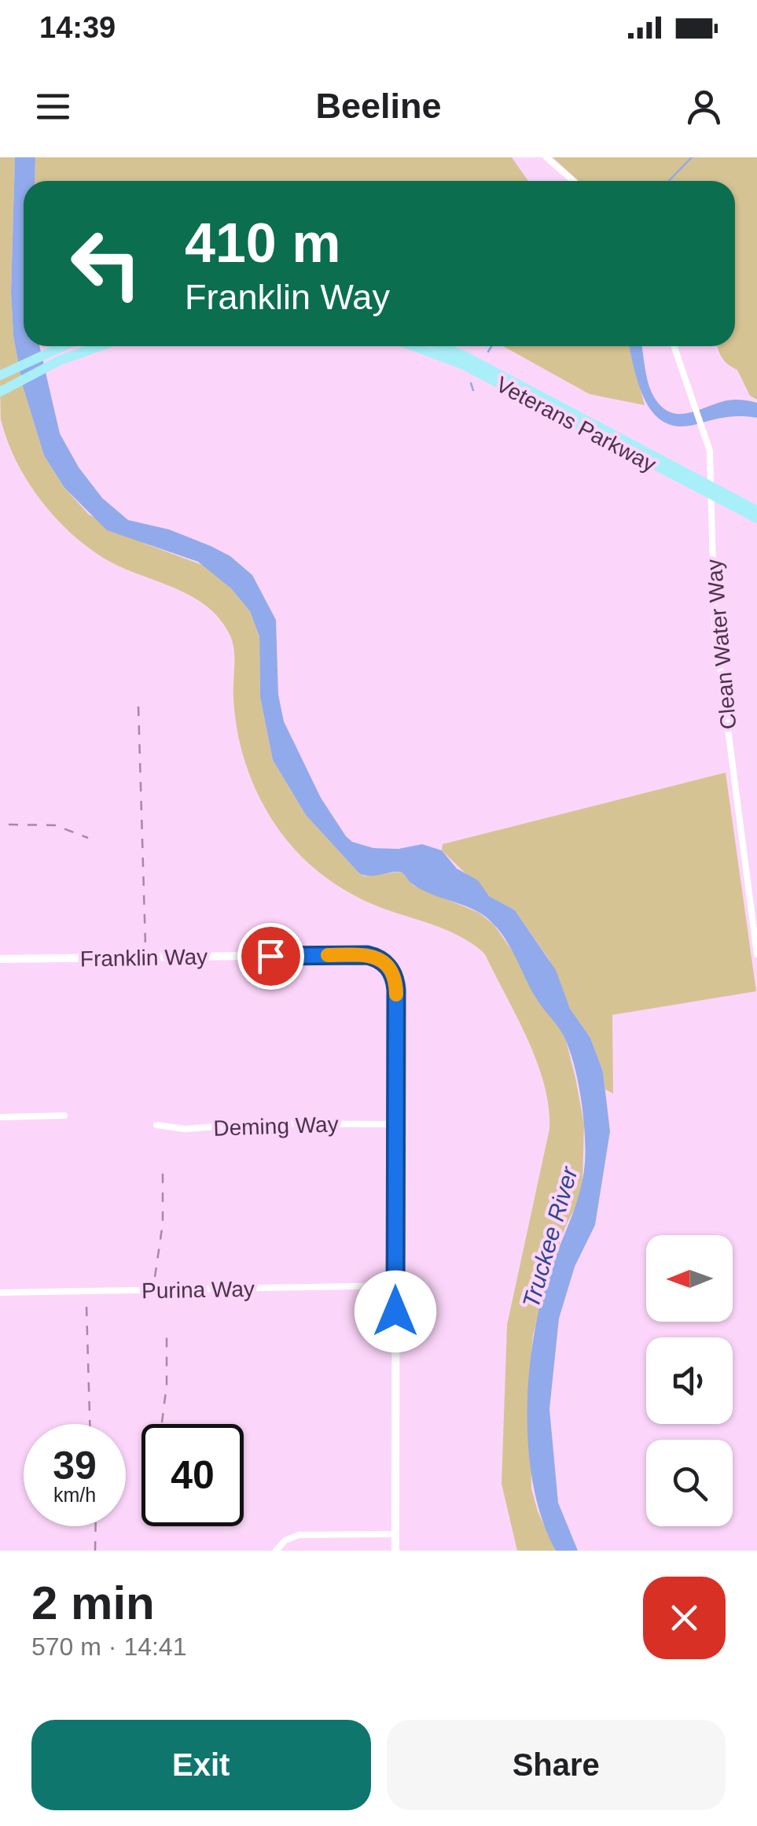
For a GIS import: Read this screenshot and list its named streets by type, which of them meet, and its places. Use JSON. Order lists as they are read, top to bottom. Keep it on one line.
{"streets":{"main road":["Veterans Parkway"],"street":["Clean Water Way","Franklin Way","Deming Way","Purina Way"]},"crossings":[["Franklin Way","Deming Way"]],"water":["Truckee River"],"north":"left","page":{"status":"14:39","header":"Beeline","turn":["410 m","Franklin Way"],"speed":"39 km/h","limit":"40","heading":["2 min","570 m · 14:41"],"buttons":["Exit","Share"]}}
